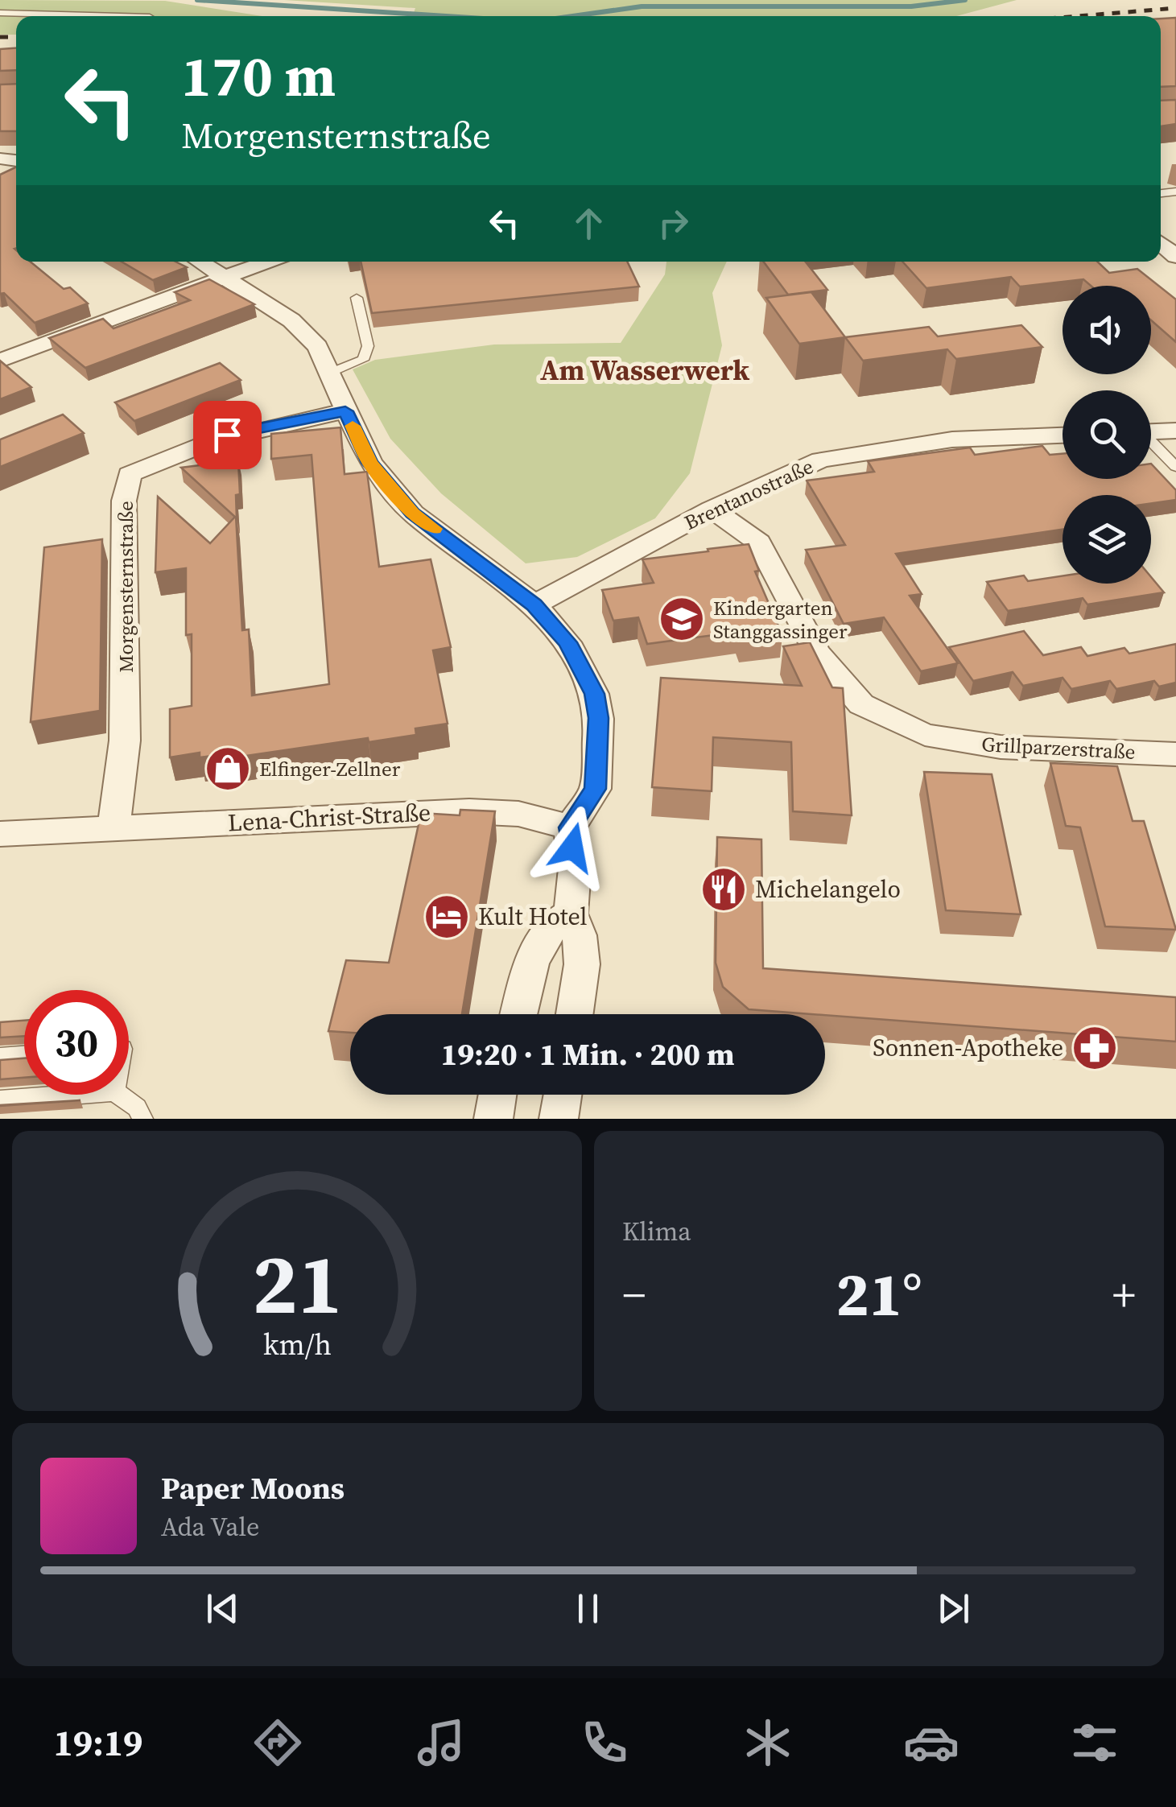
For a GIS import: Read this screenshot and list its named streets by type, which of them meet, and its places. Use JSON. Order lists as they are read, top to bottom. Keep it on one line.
{"streets":{"street":["Brentanostraße","Morgensternstraße","Grillparzerstraße","Lena-Christ-Straße"]},"crossings":[["Brentanostraße","Grillparzerstraße"],["Morgensternstraße","Lena-Christ-Straße"]],"districts":["Am Wasserwerk"],"places":{"school or university":["Kindergarten Stanggassinger"],"shop":["Elfinger-Zellner"],"restaurant":["Michelangelo"],"hotel":["Kult Hotel"],"pharmacy":["Sonnen-Apotheke"]},"page":{"turn":["170 m","Morgensternstraße"],"limit":"30","trip":"19:20 · 1 Min. · 200 m","tile":"Klima","heat":["−","21°","+"],"song":["Paper Moons","Ada Vale"],"tabs":"19:19","gauge":["21","km/h"]}}
